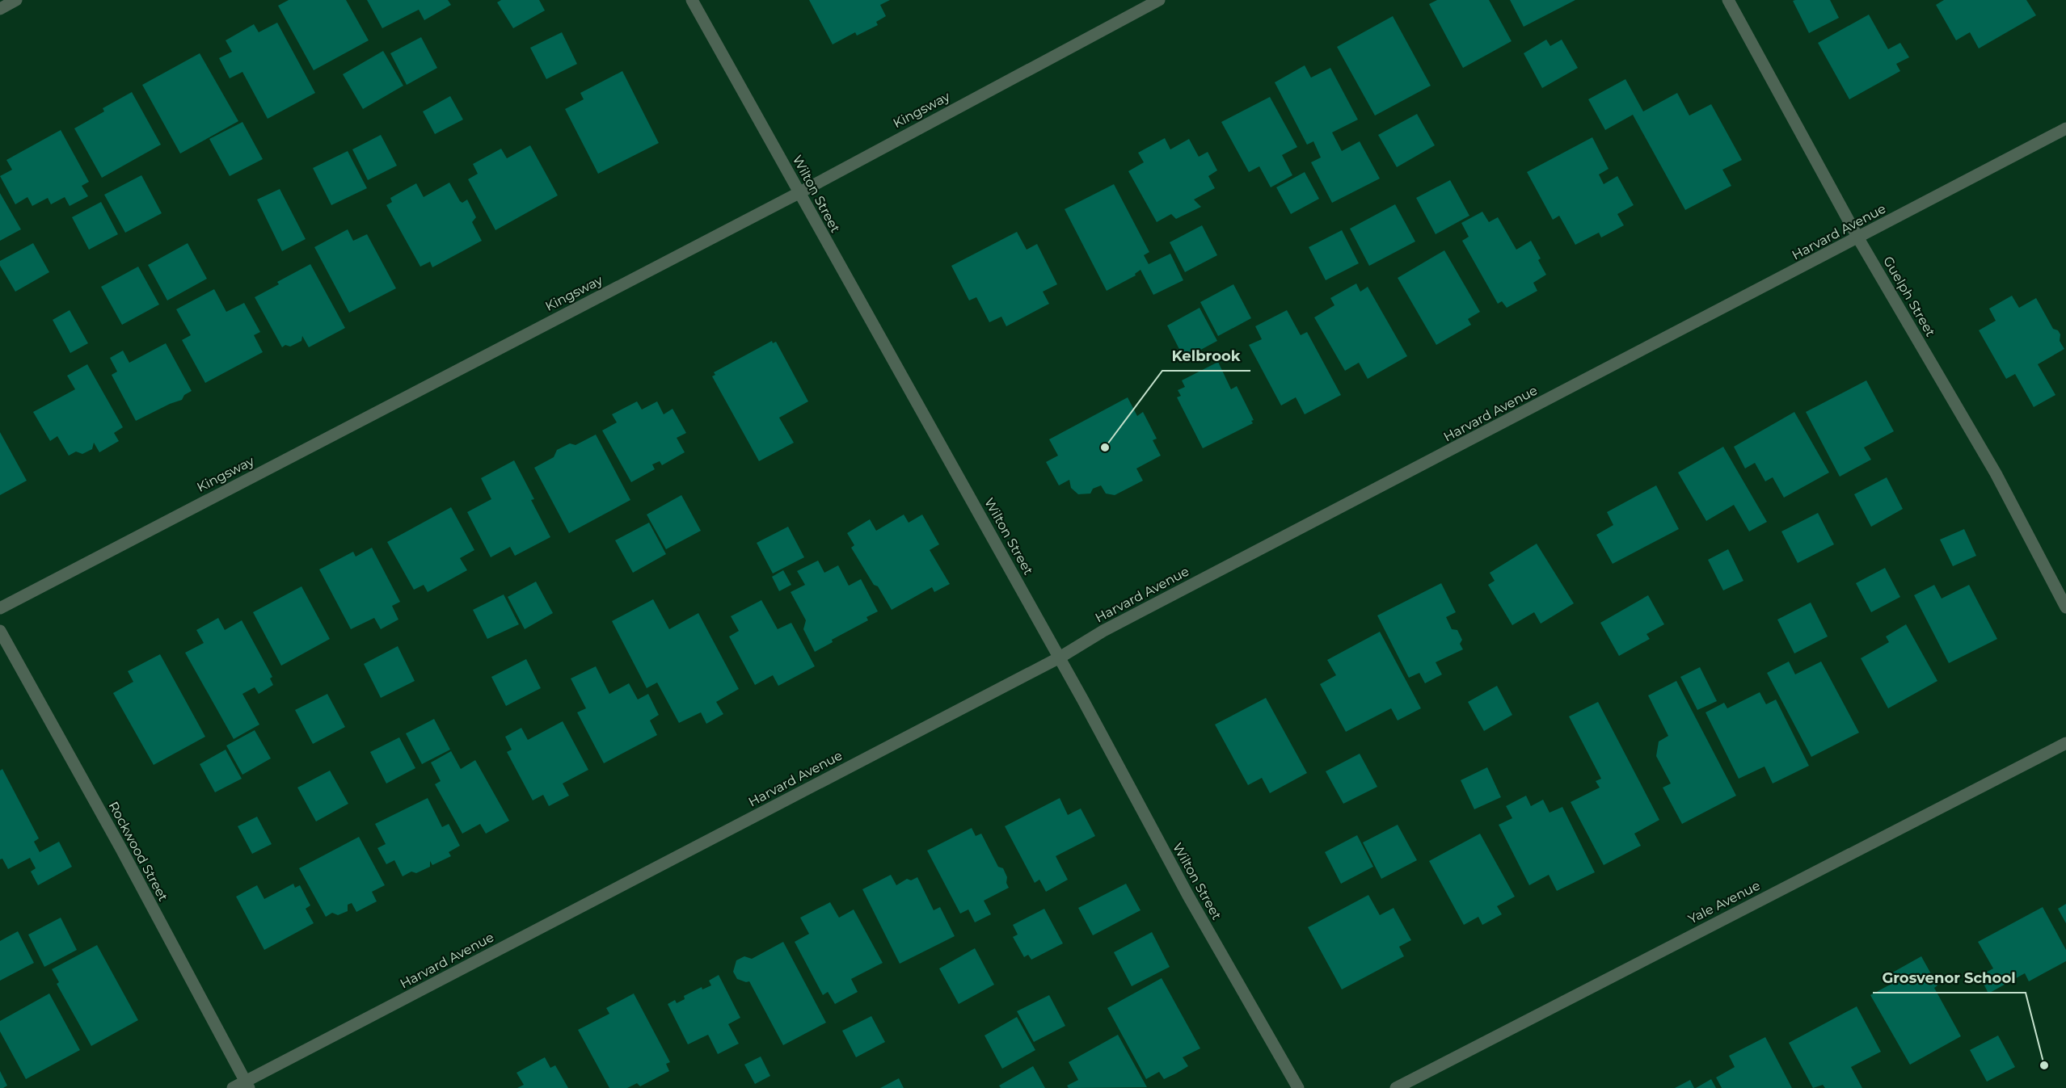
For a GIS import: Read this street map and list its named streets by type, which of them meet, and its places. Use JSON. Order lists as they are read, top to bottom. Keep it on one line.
{"streets":{"street":["Kingsway","Wilton Street","Harvard Avenue","Guelph Street","Rockwood Street","Yale Avenue"]},"crossings":[["Kingsway","Wilton Street"],["Wilton Street","Harvard Avenue"],["Harvard Avenue","Guelph Street"],["Harvard Avenue","Rockwood Street"]],"places":["Kelbrook","Grosvenor School"]}
